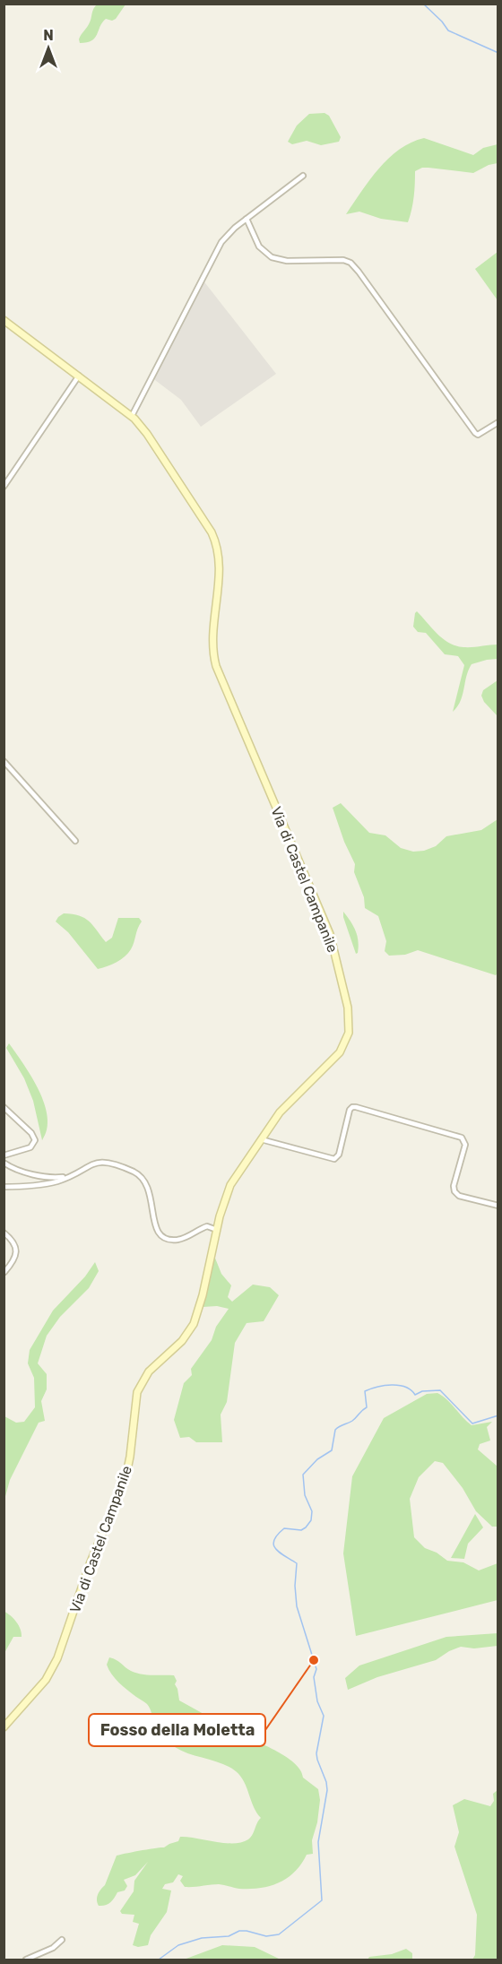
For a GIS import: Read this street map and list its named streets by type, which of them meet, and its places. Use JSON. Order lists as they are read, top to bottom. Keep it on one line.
{"streets":{"street":["Via di Castel Campanile"]},"places":["Fosso della Moletta"],"north":"top"}
